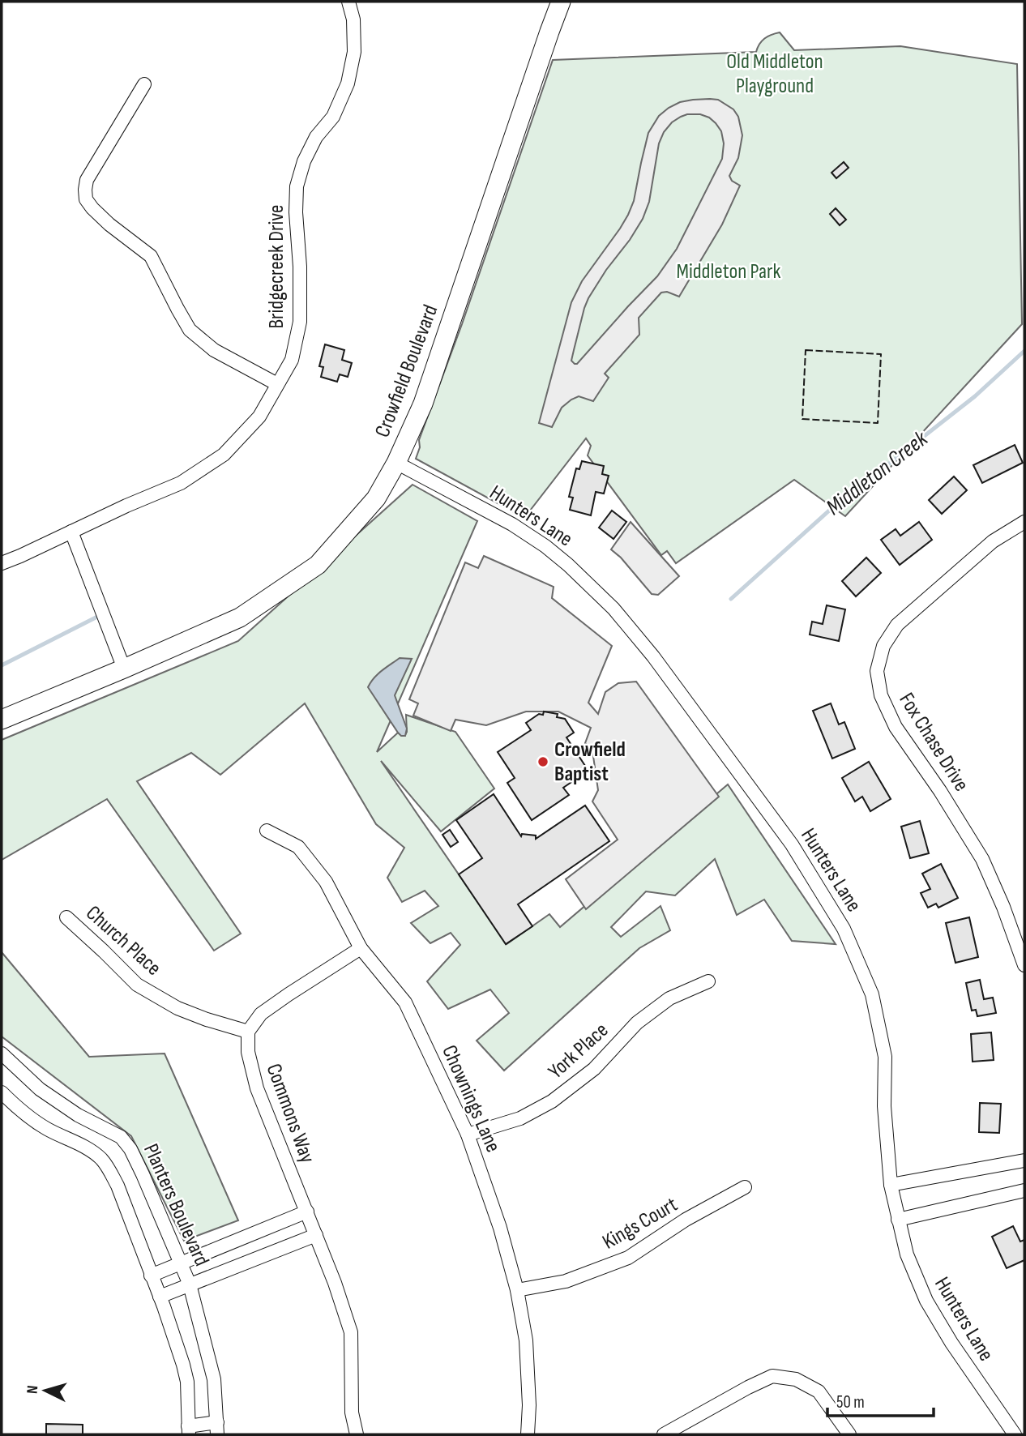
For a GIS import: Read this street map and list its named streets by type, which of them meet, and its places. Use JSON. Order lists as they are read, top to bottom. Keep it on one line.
{"streets":{"main road":["Crowfield Boulevard"],"street":["Bridgecreek Drive","Hunters Lane","Fox Chase Drive","Church Place","York Place","Chownings Lane","Commons Way","Planters Boulevard","Kings Court"]},"crossings":[["Crowfield Boulevard","Hunters Lane"],["Church Place","Commons Way"],["York Place","Chownings Lane"],["Chownings Lane","Kings Court"]],"water":["Middleton Creek"],"parks":["Old Middleton Playground","Middleton Park"],"places":["Crowfield Baptist"],"scale_bar":"50 m","north":"left"}
